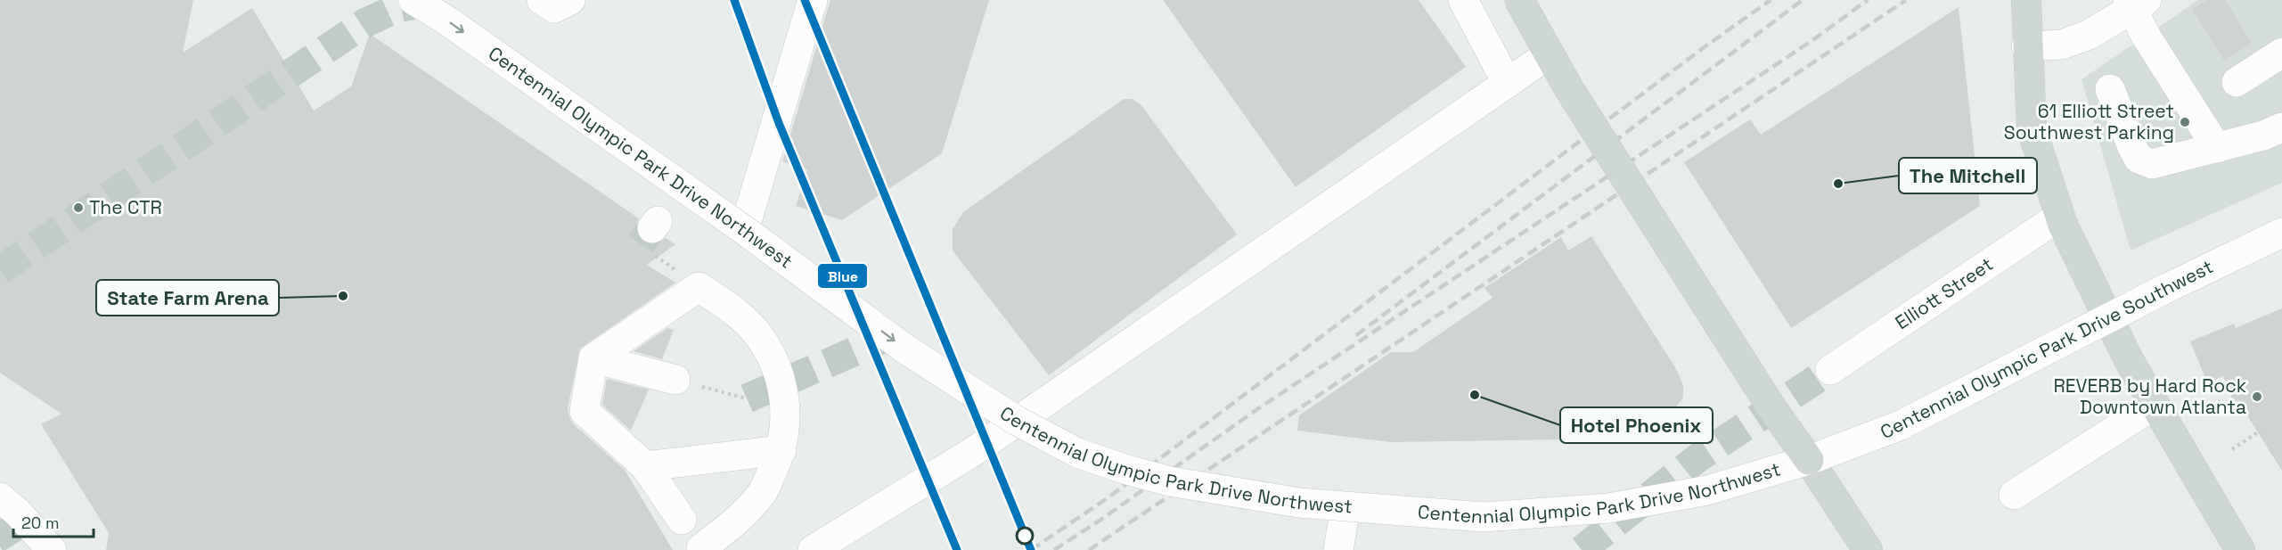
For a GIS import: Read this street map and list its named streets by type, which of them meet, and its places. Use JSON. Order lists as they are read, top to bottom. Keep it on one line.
{"streets":{"street":["Centennial Olympic Park Drive Northwest","Elliott Street","Centennial Olympic Park Drive Southwest"]},"crossings":[["Centennial Olympic Park Drive Northwest","Centennial Olympic Park Drive Southwest"]],"one_way":["Centennial Olympic Park Drive Northwest"],"places":["61 Elliott Street Southwest Parking","The Mitchell","The CTR","State Farm Arena","Hotel Phoenix","REVERB by Hard Rock Downtown Atlanta"],"lines":["transit line Blue"],"scale_bar":"20 m"}
